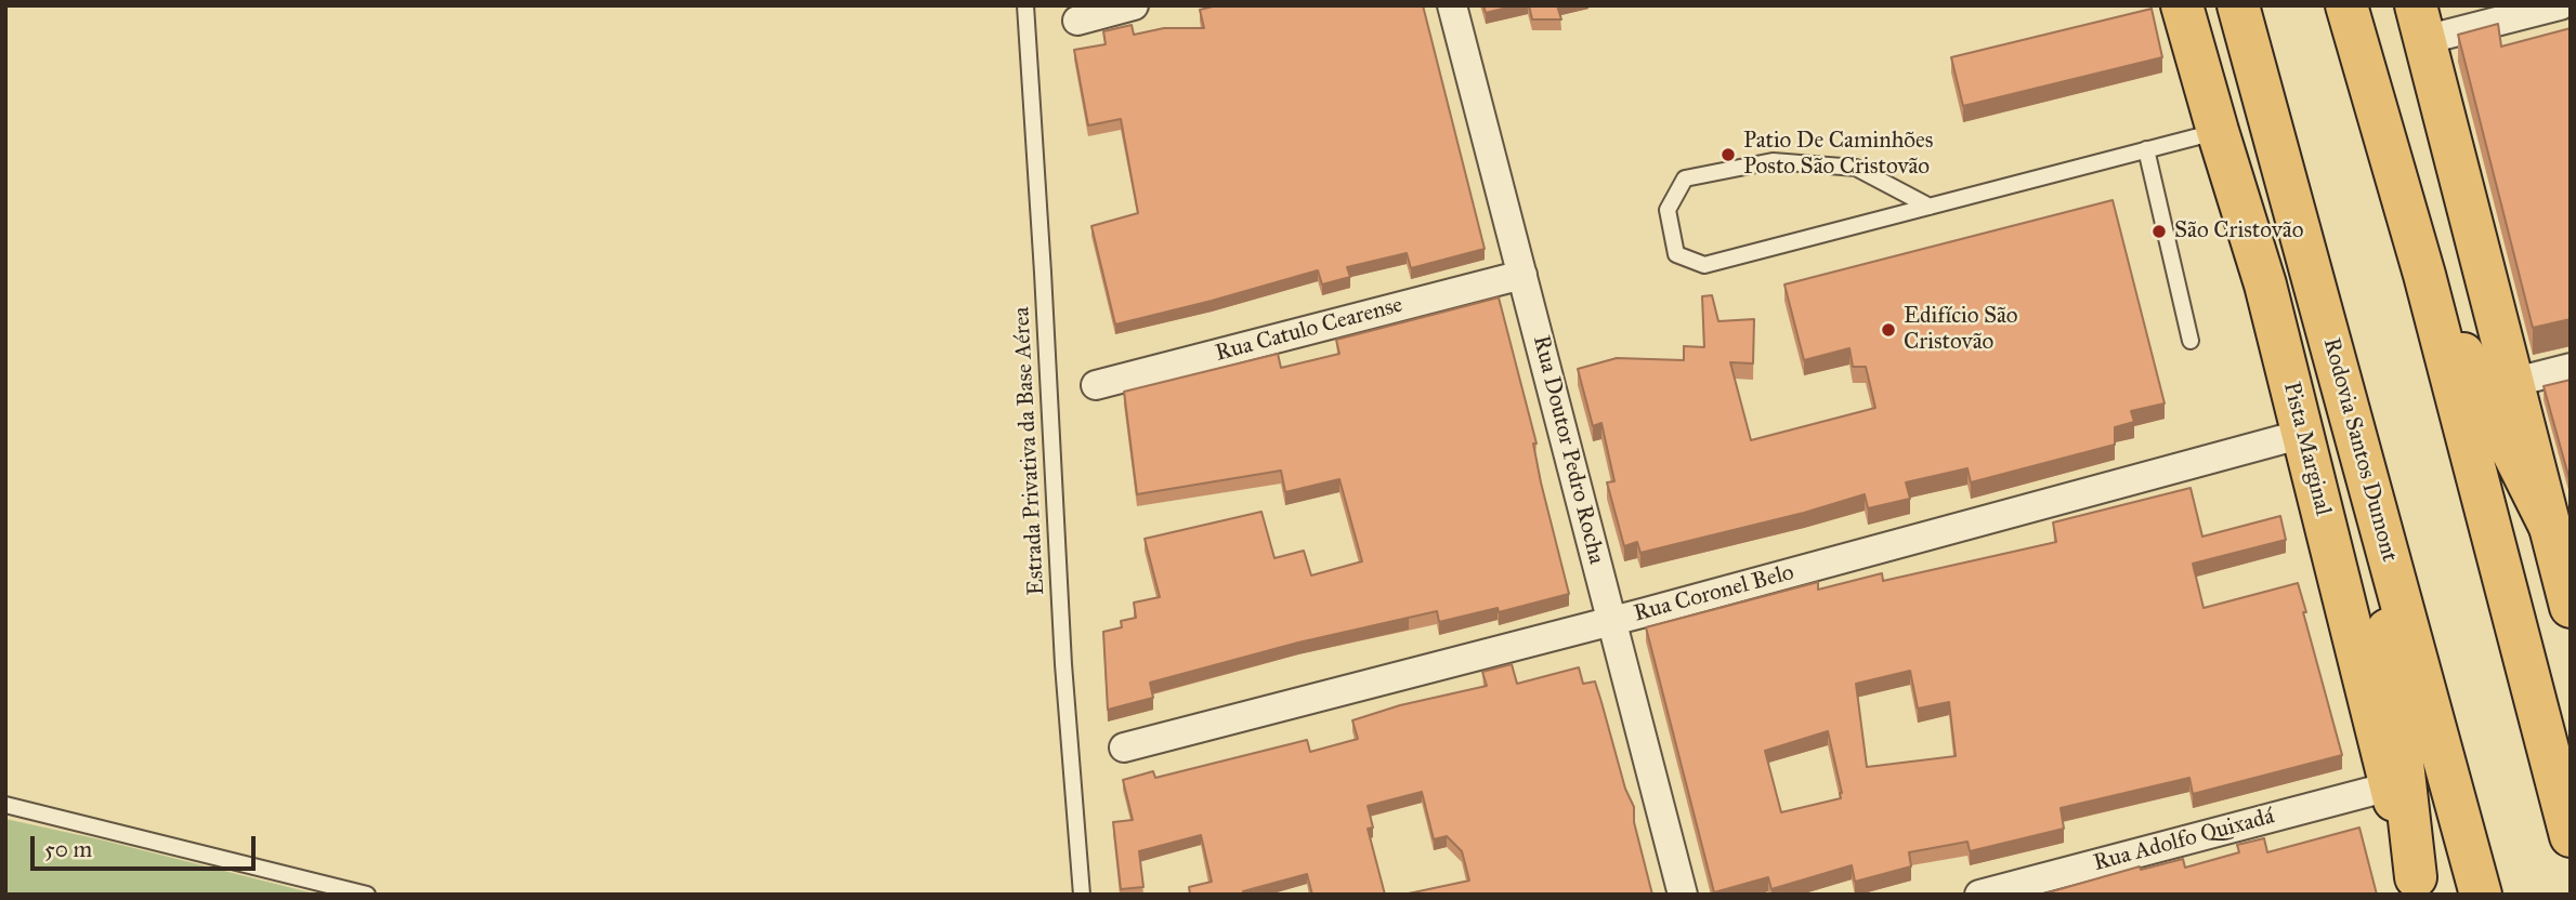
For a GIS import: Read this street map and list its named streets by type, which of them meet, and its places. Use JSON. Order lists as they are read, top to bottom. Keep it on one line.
{"streets":{"main road":["Pista Marginal","Rodovia Santos Dumont"],"street":["Rua Catulo Cearense","Rua Doutor Pedro Rocha","Rua Coronel Belo","Rua Adolfo Quixadá"],"lane":["Estrada Privativa da Base Aérea"]},"crossings":[["Rua Catulo Cearense","Rua Doutor Pedro Rocha"],["Pista Marginal","Rua Coronel Belo"],["Pista Marginal","Rua Adolfo Quixadá"],["Rua Doutor Pedro Rocha","Rua Coronel Belo"]],"places":["Patio De Caminhões Posto São Cristovão","São Cristovão","Edifício São Cristovão"],"scale_bar":"50 m"}
